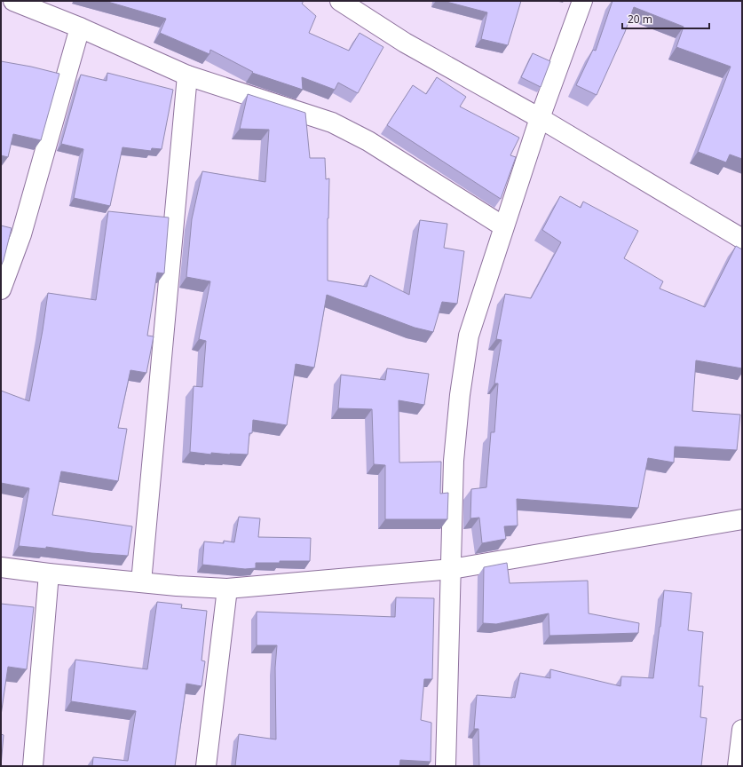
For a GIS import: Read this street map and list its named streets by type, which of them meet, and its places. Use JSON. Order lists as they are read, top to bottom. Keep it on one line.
{"scale_bar":"20 m"}
